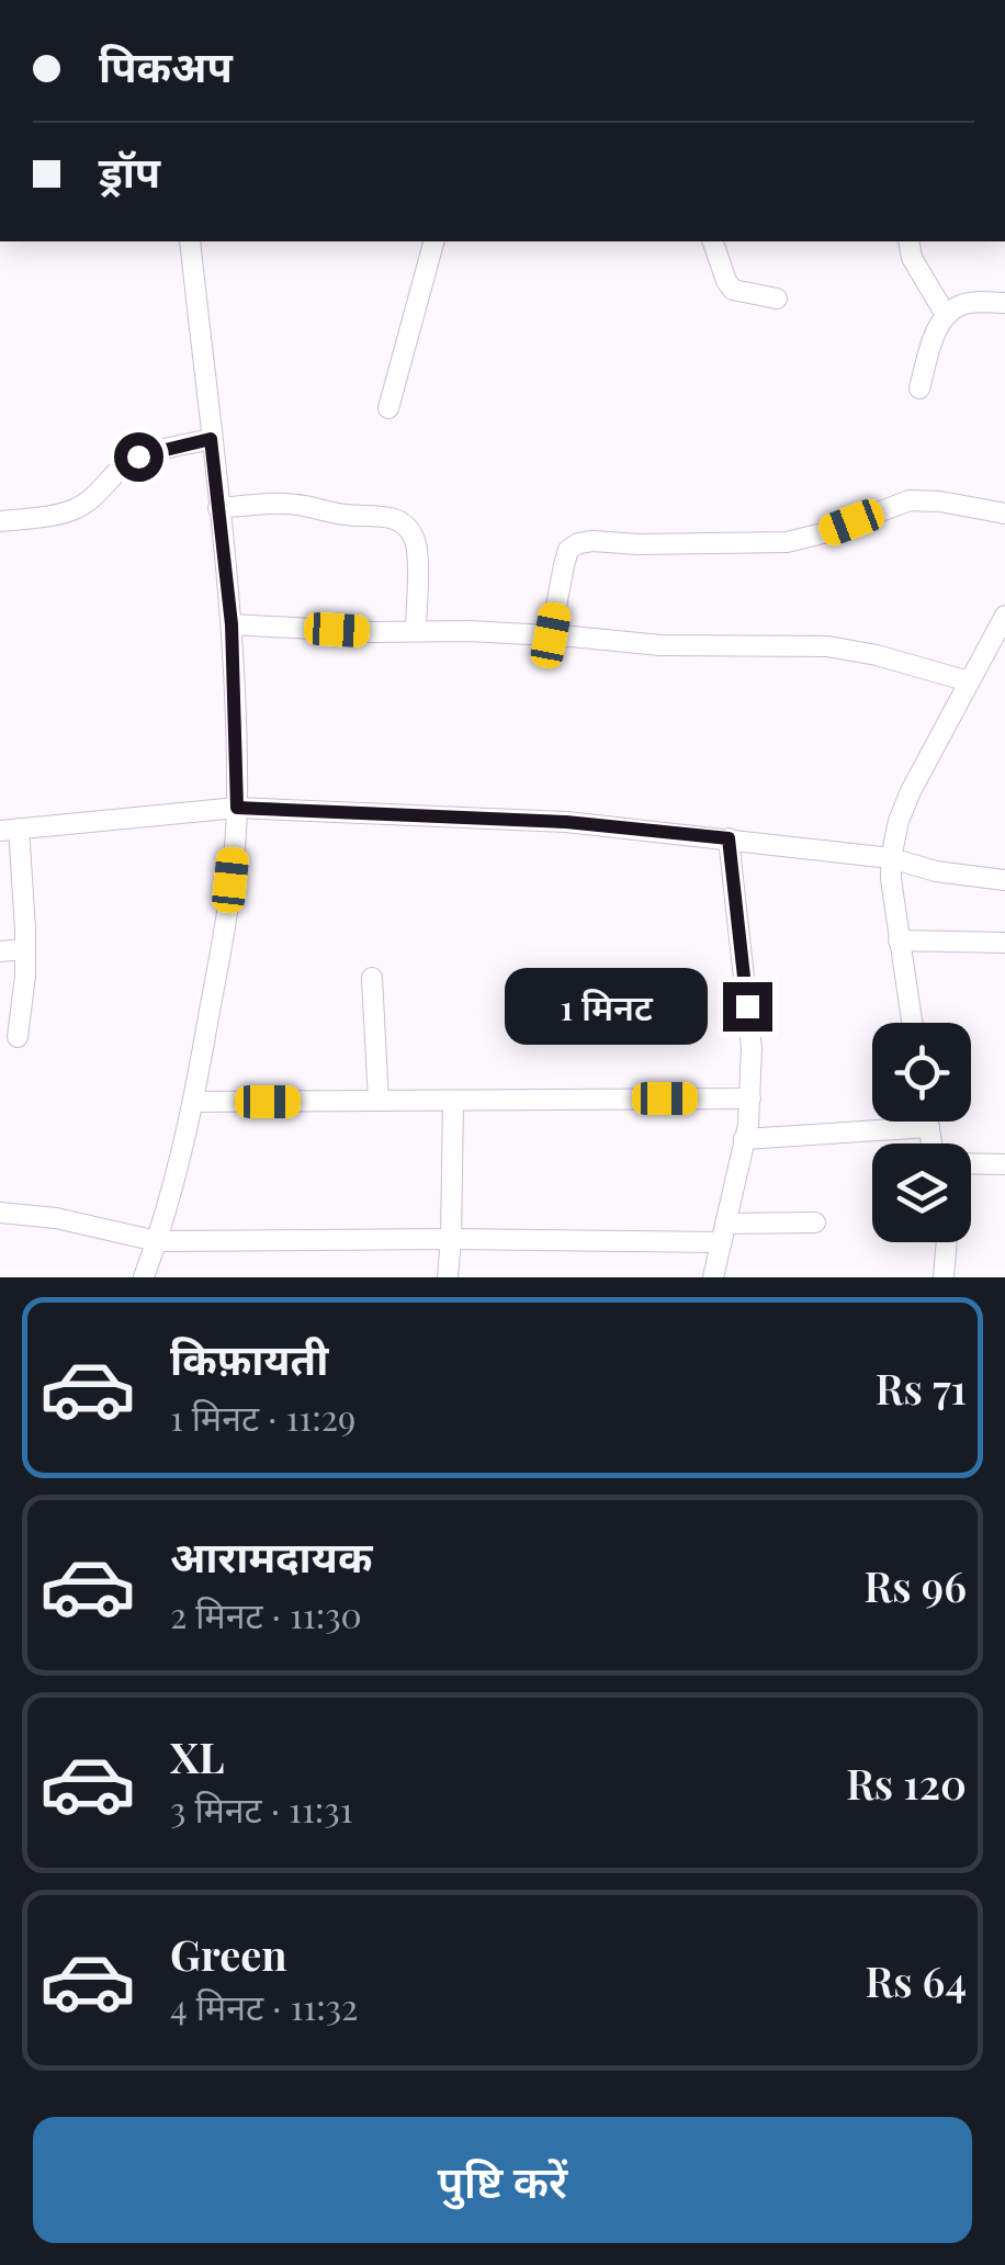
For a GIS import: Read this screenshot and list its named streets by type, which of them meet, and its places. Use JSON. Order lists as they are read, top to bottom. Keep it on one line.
{"page":{"banner":["पिकअप","ड्रॉप"],"bubble":"1 मिनट","list":[{"name":"किफ़ायती","note":"1 मिनट · 11:29","value":"Rs 71"},{"name":"आरामदायक","note":"2 मिनट · 11:30","value":"Rs 96"},{"name":"XL","note":"3 मिनट · 11:31","value":"Rs 120"},{"name":"Green","note":"4 मिनट · 11:32","value":"Rs 64"}],"buttons":"पुष्टि करें"}}
